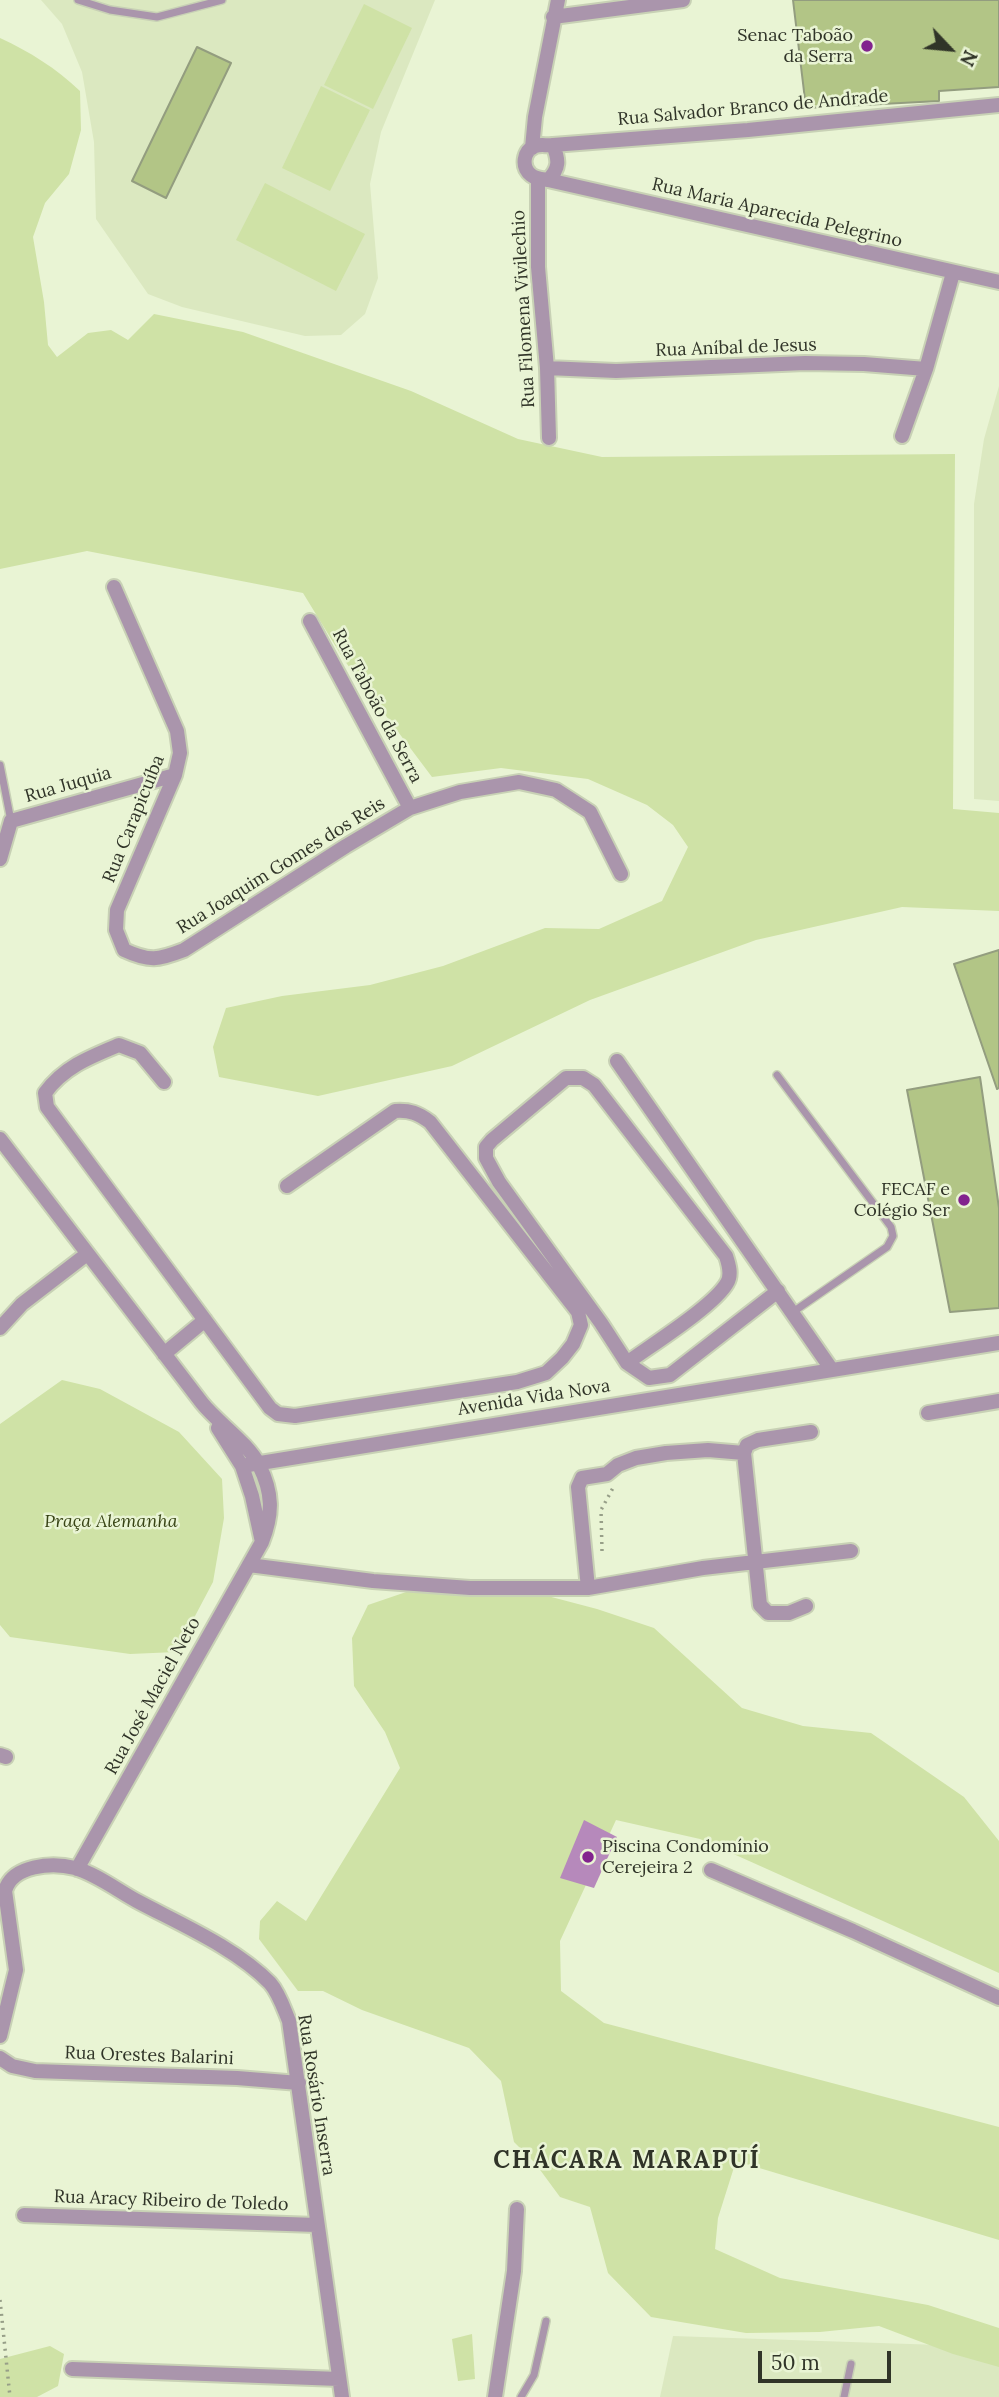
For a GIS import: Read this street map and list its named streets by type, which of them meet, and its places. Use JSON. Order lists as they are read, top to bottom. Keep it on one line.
{"streets":{"street":["Rua Salvador Branco de Andrade","Rua Maria Aparecida Pelegrino","Rua Filomena Vivilechio","Rua Aníbal de Jesus","Rua Taboão da Serra","Rua Juquia","Rua Carapicuíba","Rua Joaquim Gomes dos Reis","Avenida Vida Nova","Rua José Maciel Neto","Rua Orestes Balarini","Rua Rosário Inserra","Rua Aracy Ribeiro de Toledo"]},"crossings":[["Rua Salvador Branco de Andrade","Rua Maria Aparecida Pelegrino"],["Rua Salvador Branco de Andrade","Rua Filomena Vivilechio"],["Rua Maria Aparecida Pelegrino","Rua Filomena Vivilechio"],["Rua Filomena Vivilechio","Rua Aníbal de Jesus"],["Rua Taboão da Serra","Rua Joaquim Gomes dos Reis"],["Rua Juquia","Rua Carapicuíba"],["Rua Carapicuíba","Rua Joaquim Gomes dos Reis"],["Avenida Vida Nova","Rua José Maciel Neto"],["Rua José Maciel Neto","Rua Rosário Inserra"],["Rua Orestes Balarini","Rua Rosário Inserra"],["Rua Rosário Inserra","Rua Aracy Ribeiro de Toledo"]],"districts":["CHÁCARA MARAPUÍ"],"parks":["Praça Alemanha"],"places":["Senac Taboão da Serra","FECAF e Colégio Ser","Piscina Condomínio Cerejeira 2"],"scale_bar":"50 m","north":"bottom right"}
